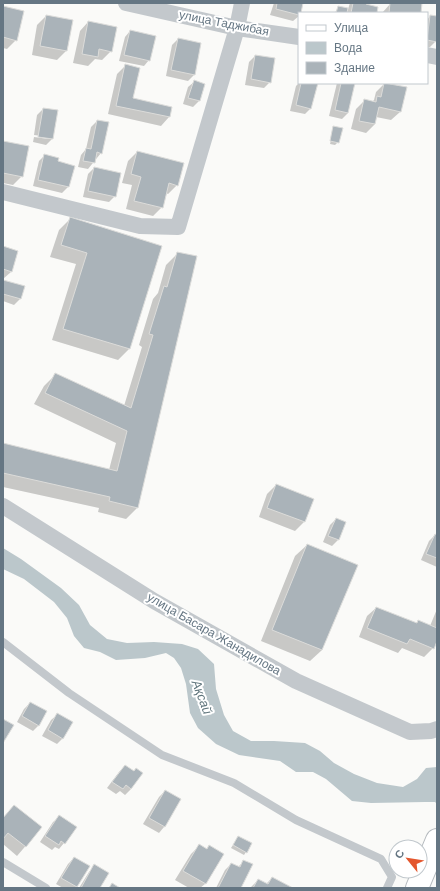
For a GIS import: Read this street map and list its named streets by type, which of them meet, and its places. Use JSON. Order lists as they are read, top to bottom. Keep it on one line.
{"streets":{"street":["улица Таджибая","улица Басара Жанадилова"]},"water":["Ақсай"],"legend":["Улица","Вода","Здание"],"north":"top left"}
